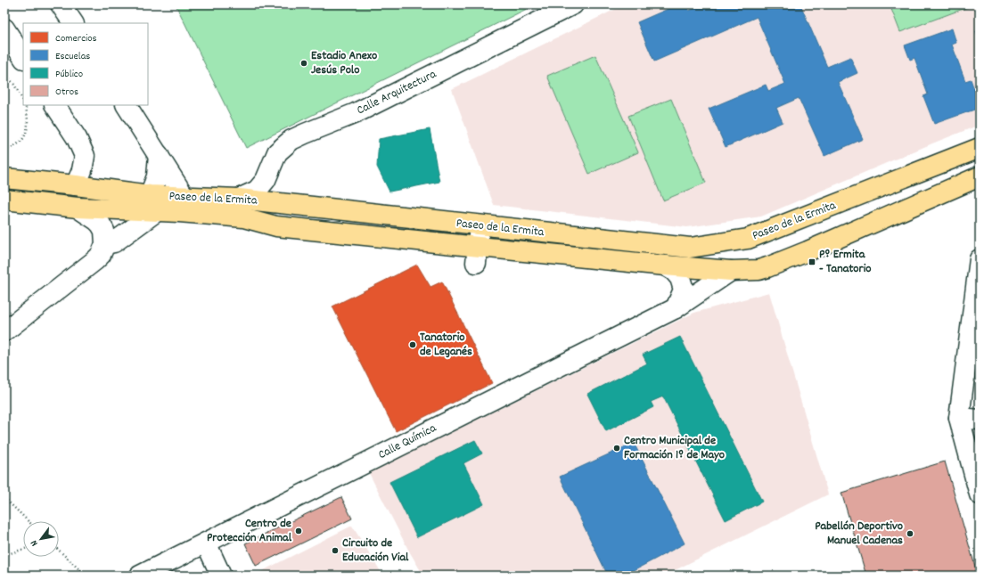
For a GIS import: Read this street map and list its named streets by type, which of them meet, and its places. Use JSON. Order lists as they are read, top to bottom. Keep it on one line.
{"streets":{"main road":["Paseo de la Ermita"],"street":["Calle Arquitectura","Calle Química"]},"crossings":[["Calle Arquitectura","Paseo de la Ermita"],["Paseo de la Ermita","Calle Química"]],"places":{"other":["Estadio Anexo Jesús Polo","Tanatorio de Leganés","Centro Municipal de Formación 1º de Mayo","Centro de Protección Animal","Pabellón Deportivo Manuel Cadenas","Circuito de Educación Vial"],"transit":["Pº Ermita - Tanatorio"]},"legend":["Comercios","Escuelas","Público","Otros"],"north":"bottom left"}
